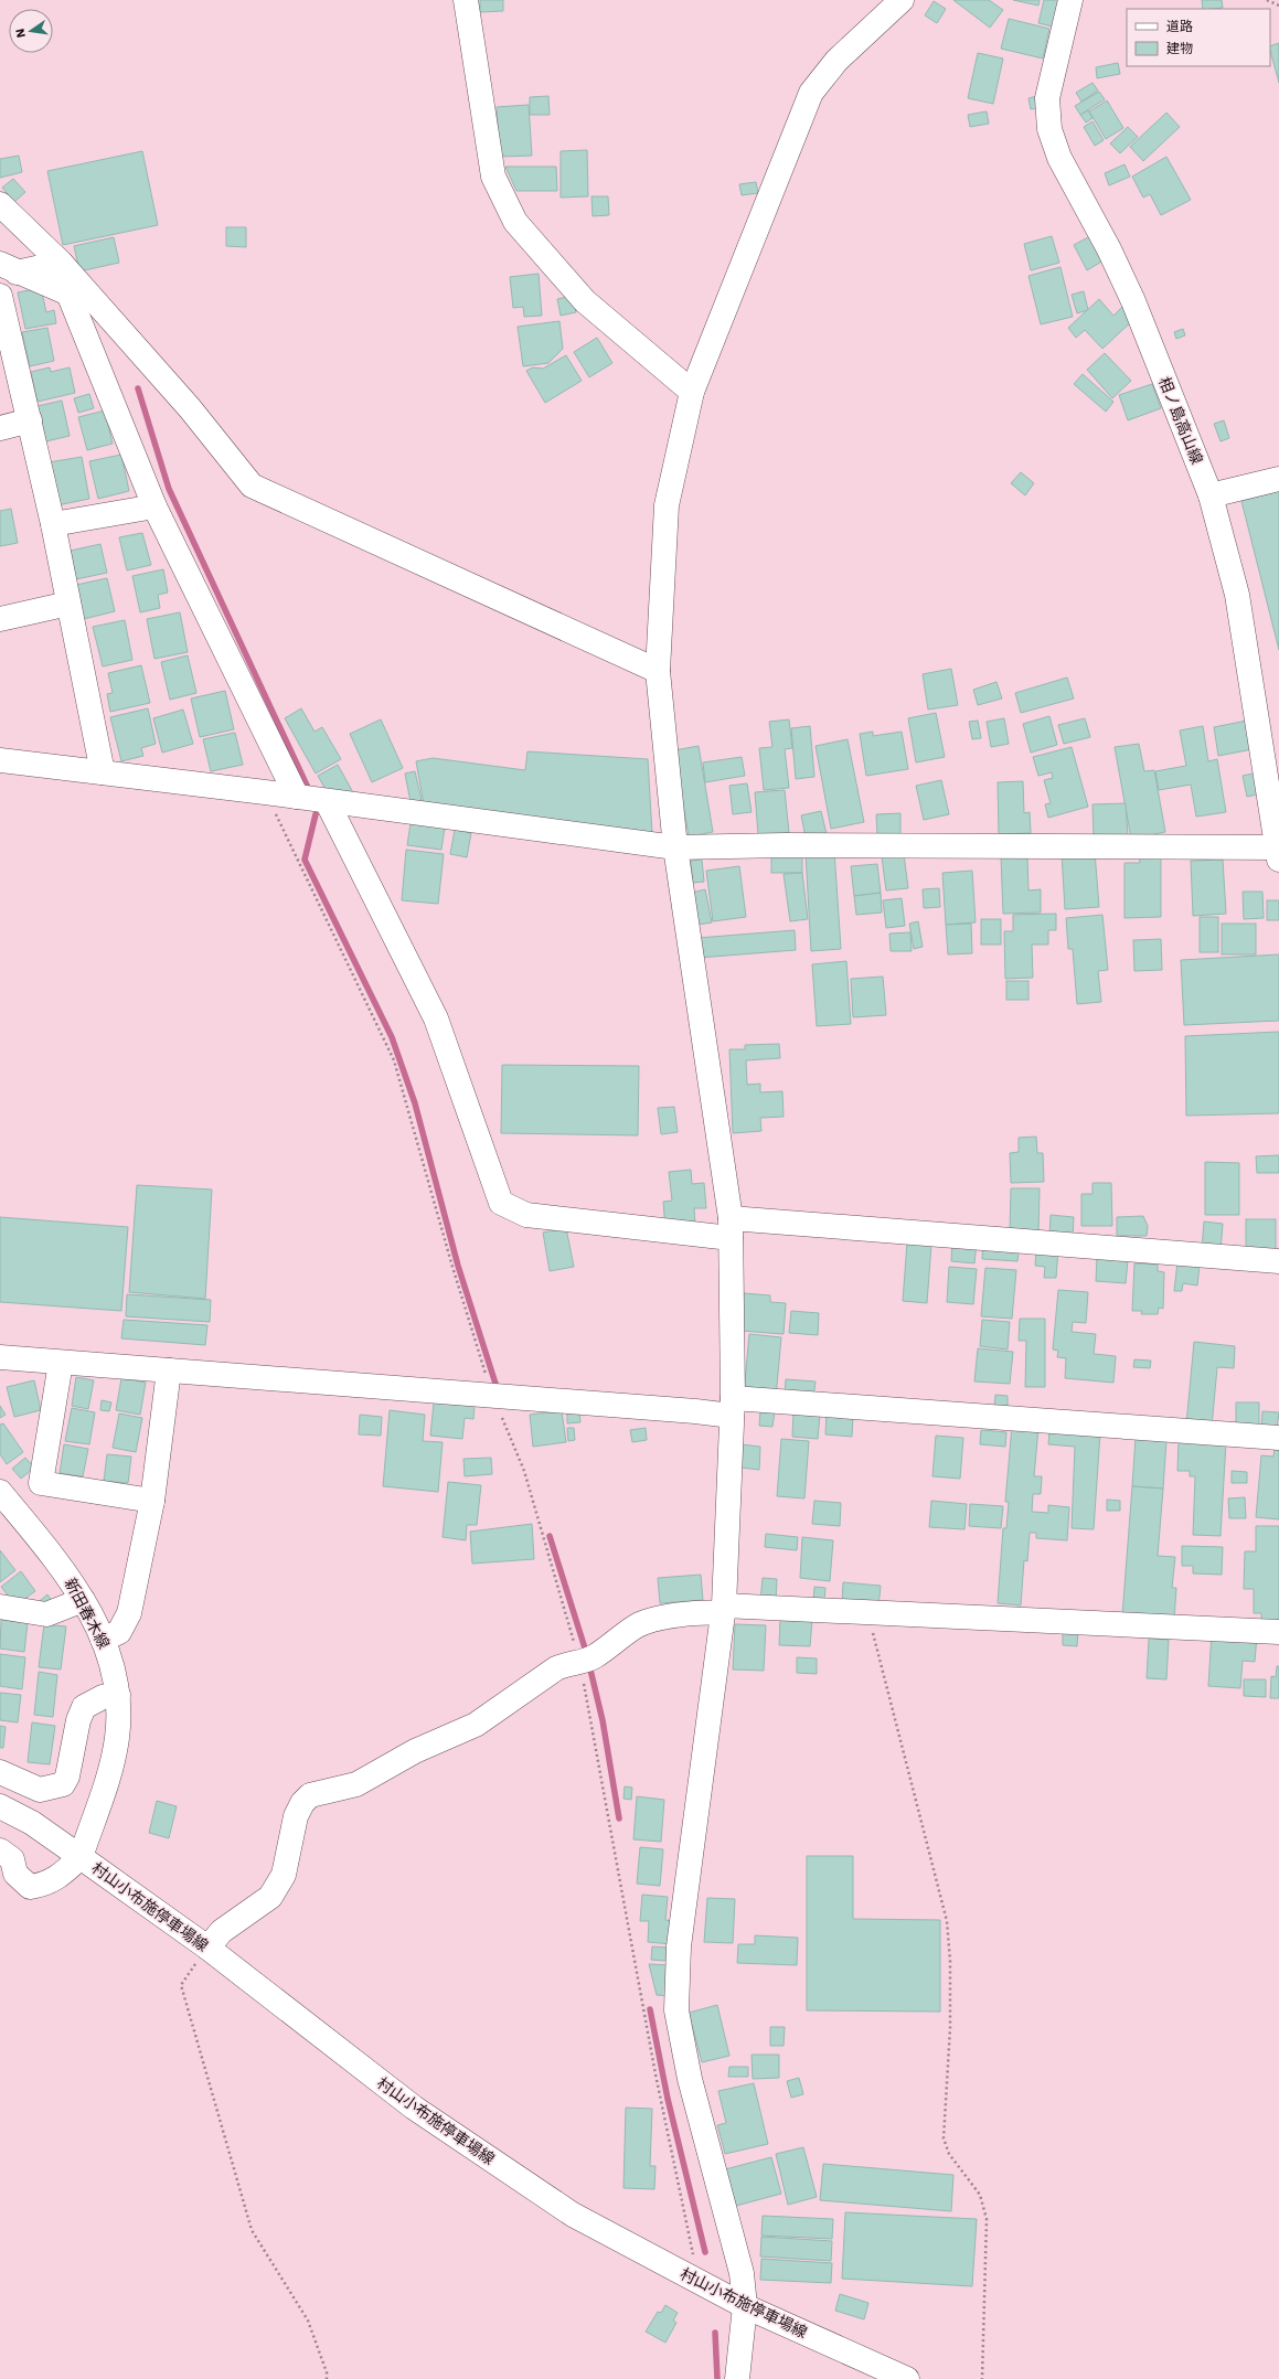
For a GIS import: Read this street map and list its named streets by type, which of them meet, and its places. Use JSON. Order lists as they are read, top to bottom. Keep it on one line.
{"streets":{"street":["相ノ島高山線","新田春木線","村山小布施停車場線"]},"crossings":[["新田春木線","村山小布施停車場線"]],"legend":["道路","建物"],"north":"left"}
